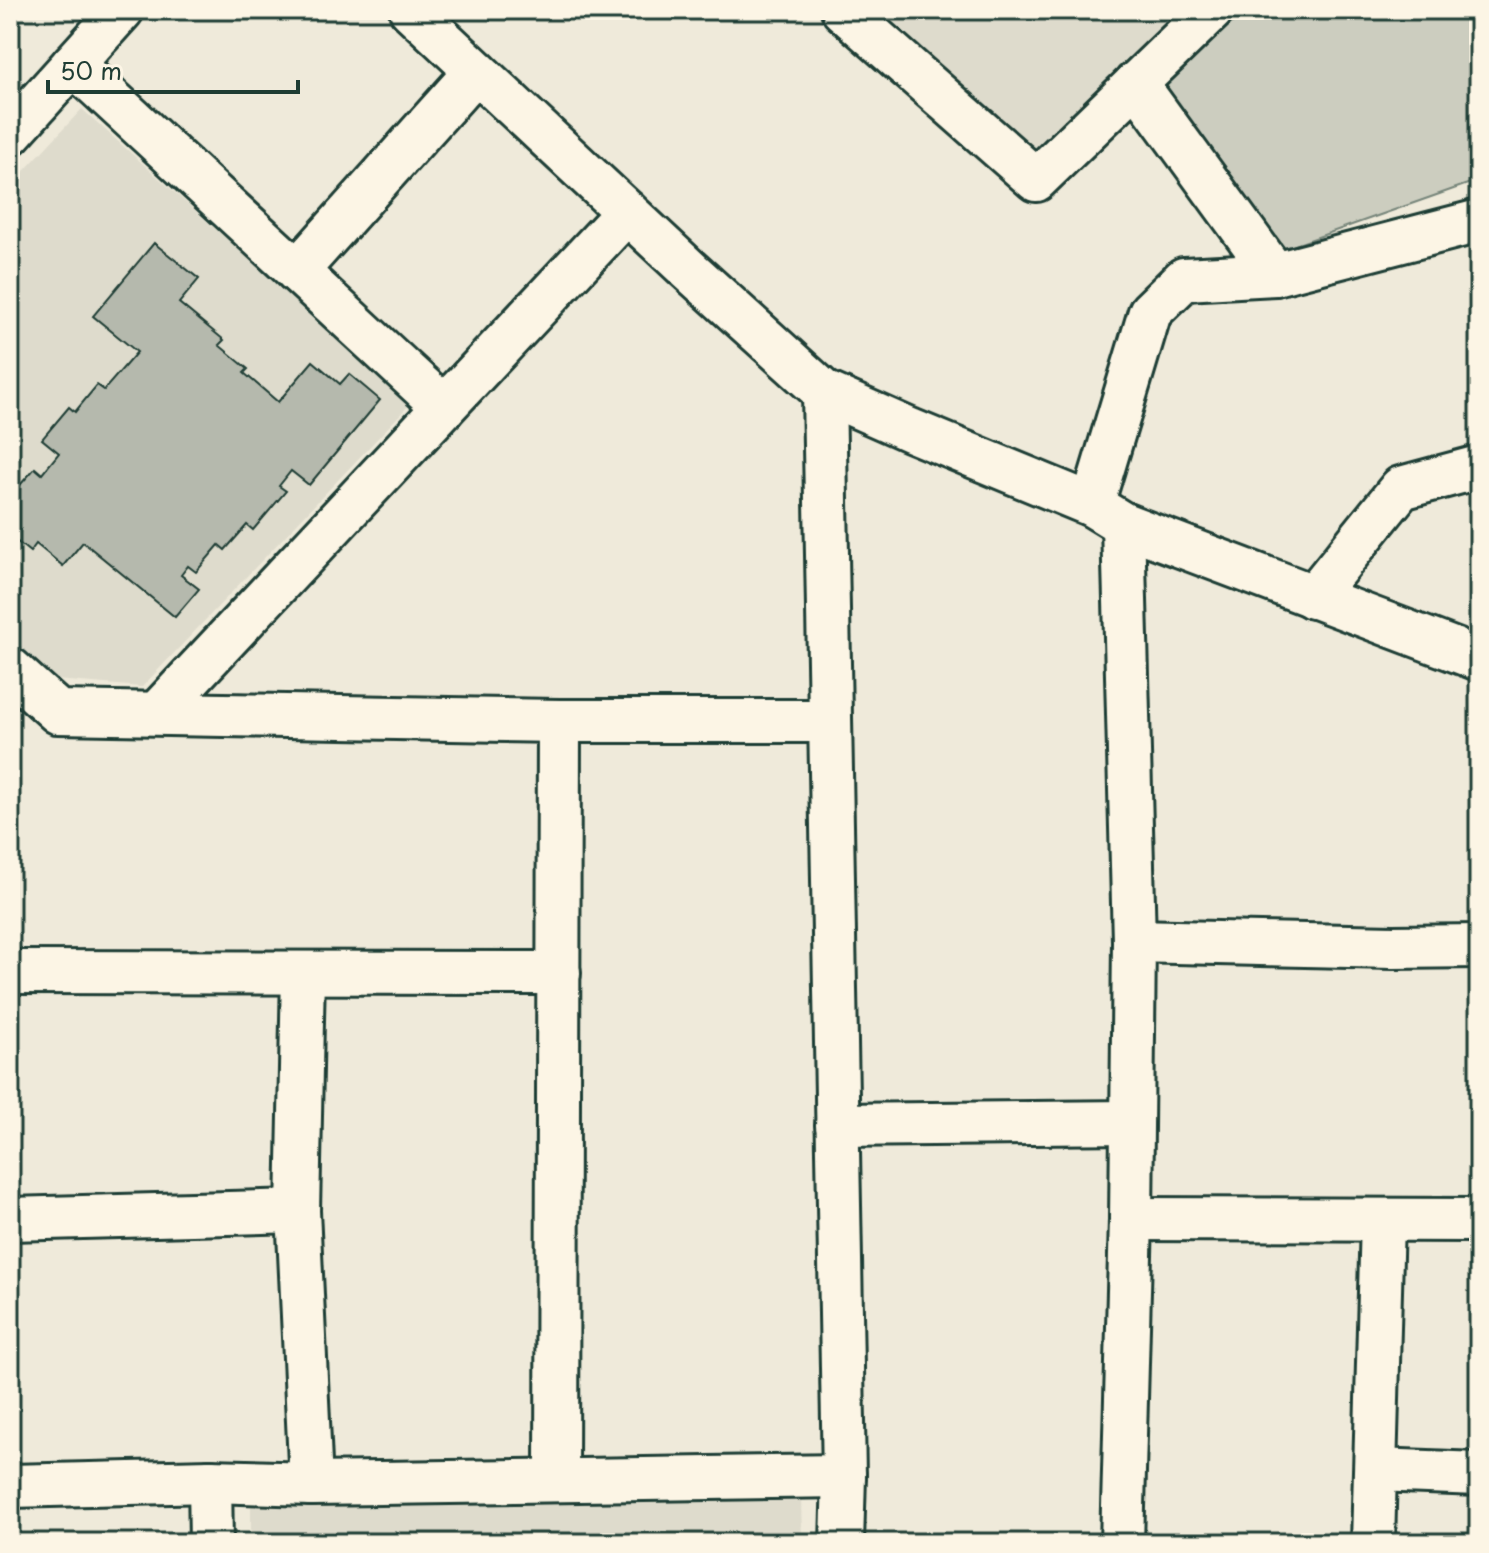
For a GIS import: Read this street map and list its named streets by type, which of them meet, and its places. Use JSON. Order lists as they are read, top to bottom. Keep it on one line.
{"scale_bar":"50 m"}
